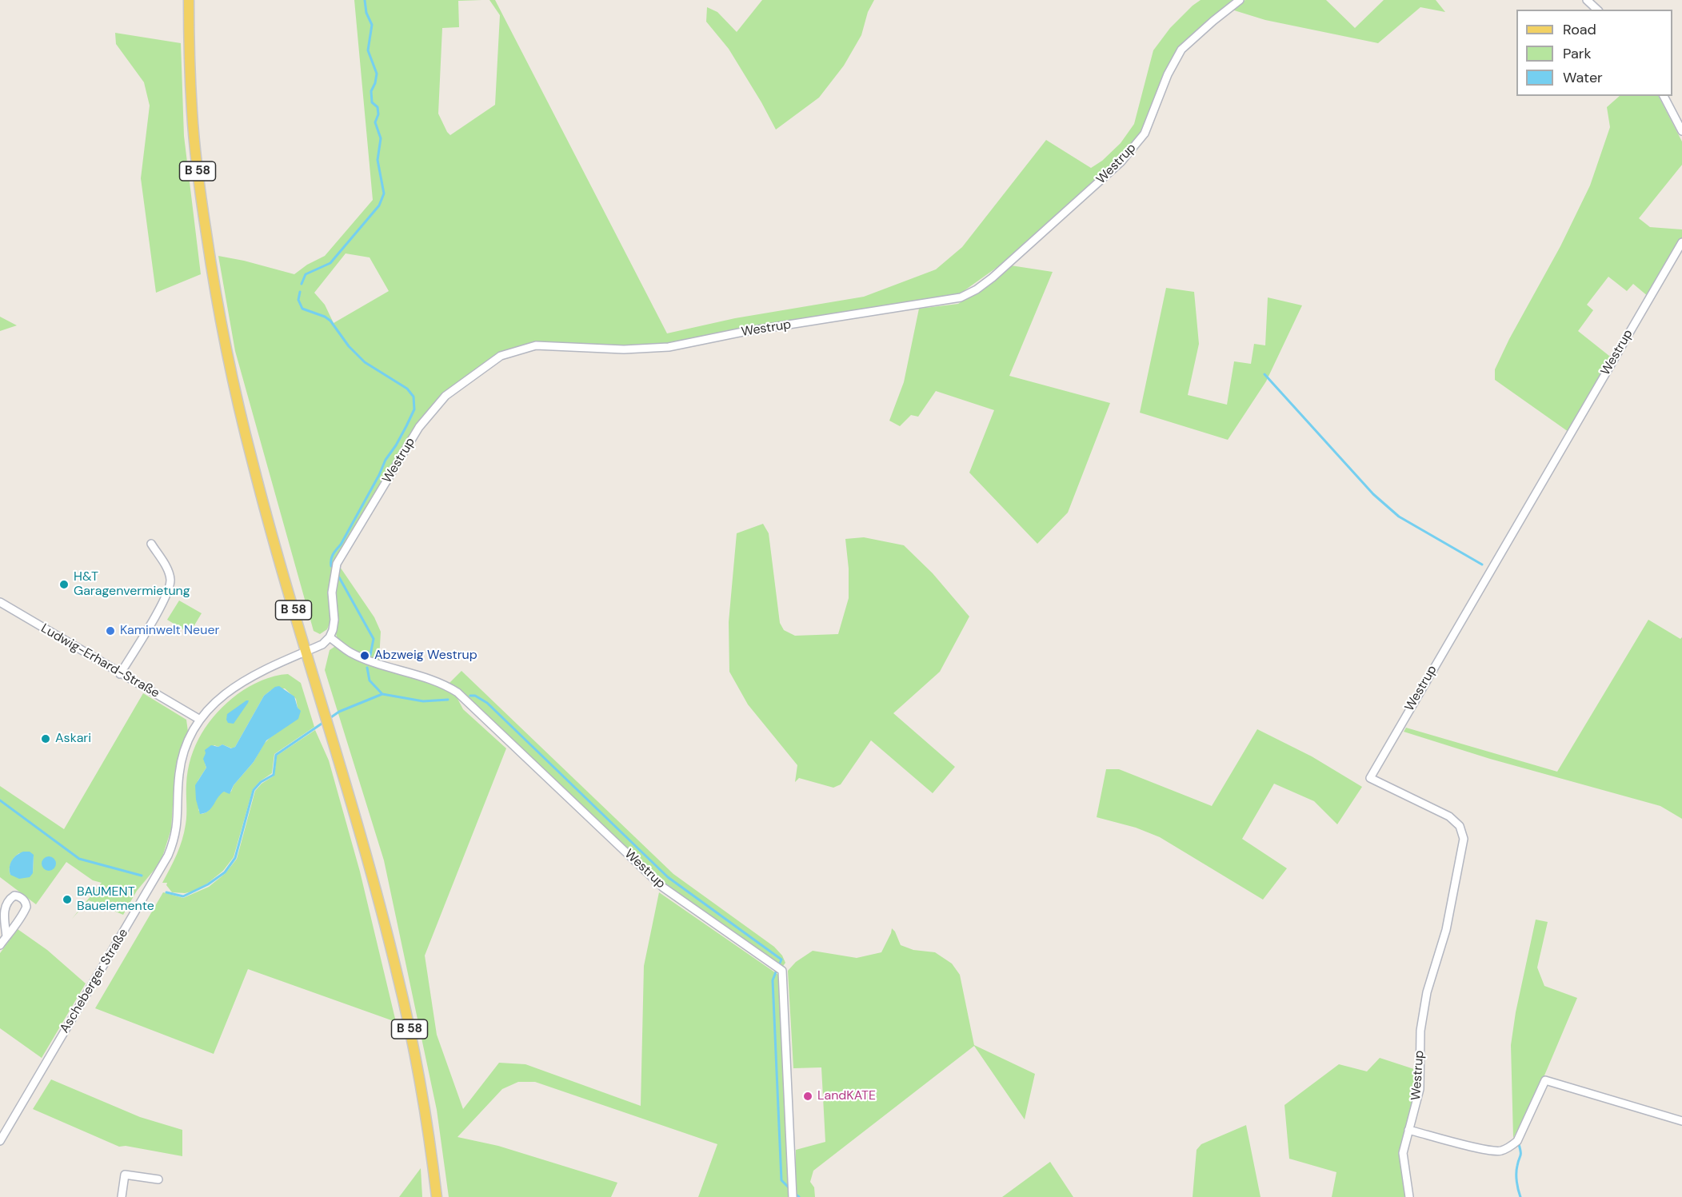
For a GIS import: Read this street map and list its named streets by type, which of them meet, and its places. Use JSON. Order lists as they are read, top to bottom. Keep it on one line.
{"streets":{"main road":["B 58"],"street":["Westrup","Ludwig-Erhard-Straße","Ascheberger Straße"]},"crossings":[["B 58","Ascheberger Straße"],["Ludwig-Erhard-Straße","Ascheberger Straße"]],"places":["H&T Garagenvermietung","Kaminwelt Neuer","Abzweig Westrup","Askari","BAUMENT Bauelemente","LandKATE"],"legend":["Road","Park","Water"]}
